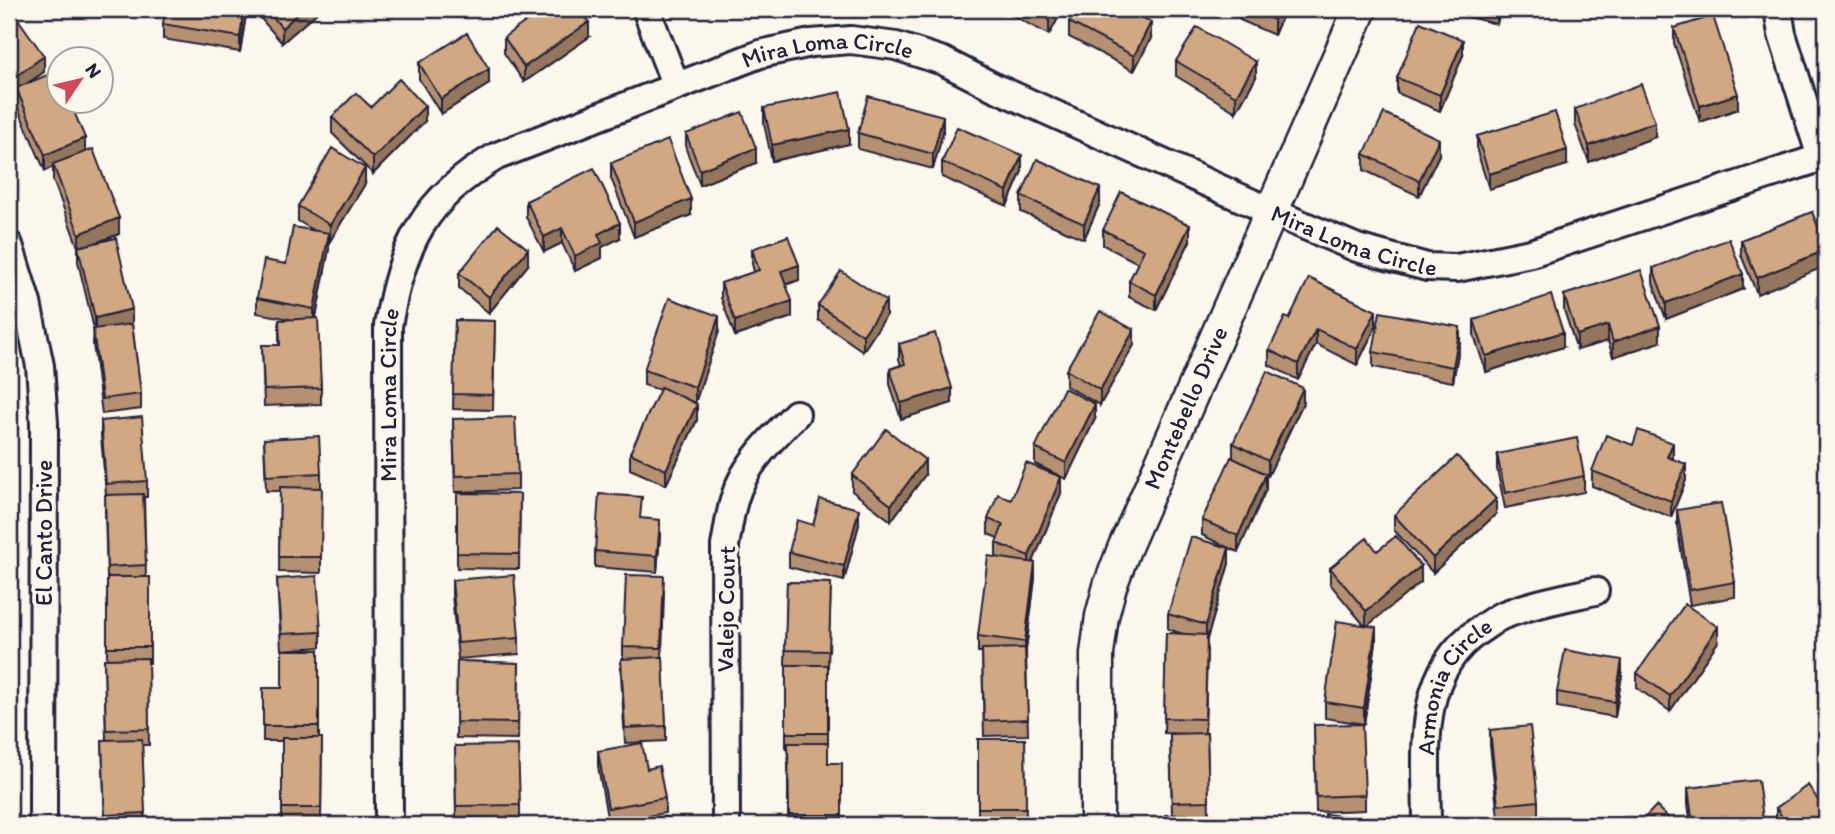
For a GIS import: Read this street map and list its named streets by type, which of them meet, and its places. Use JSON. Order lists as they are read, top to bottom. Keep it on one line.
{"streets":{"street":["Mira Loma Circle","Montebello Drive","El Canto Drive","Valejo Court","Armonia Circle"]},"crossings":[["Mira Loma Circle","Montebello Drive"]],"north":"top right"}
